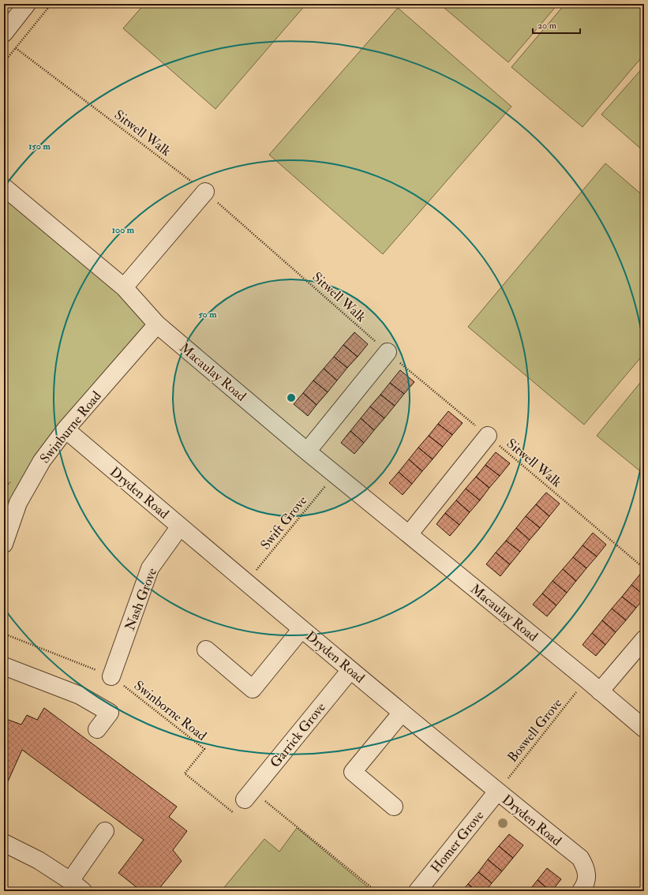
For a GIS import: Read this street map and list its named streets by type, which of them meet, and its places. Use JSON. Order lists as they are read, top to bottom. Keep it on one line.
{"streets":{"street":["Macaulay Road","Swinburne Road","Dryden Road","Nash Grove","Garrick Grove","Homer Grove"],"path":["Sitwell Walk","Swift Grove","Swinborne Road","Boswell Grove"]},"crossings":[["Macaulay Road","Swinburne Road"],["Macaulay Road","Swift Grove"],["Macaulay Road","Boswell Grove"],["Swinburne Road","Dryden Road"],["Dryden Road","Swift Grove"],["Dryden Road","Nash Grove"],["Dryden Road","Boswell Grove"],["Dryden Road","Garrick Grove"],["Dryden Road","Homer Grove"],["Nash Grove","Swinborne Road"],["Swinborne Road","Garrick Grove"],["Boswell Grove","Homer Grove"]],"scale_bar":"20 m","rings":["150 m","100 m","50 m"]}
